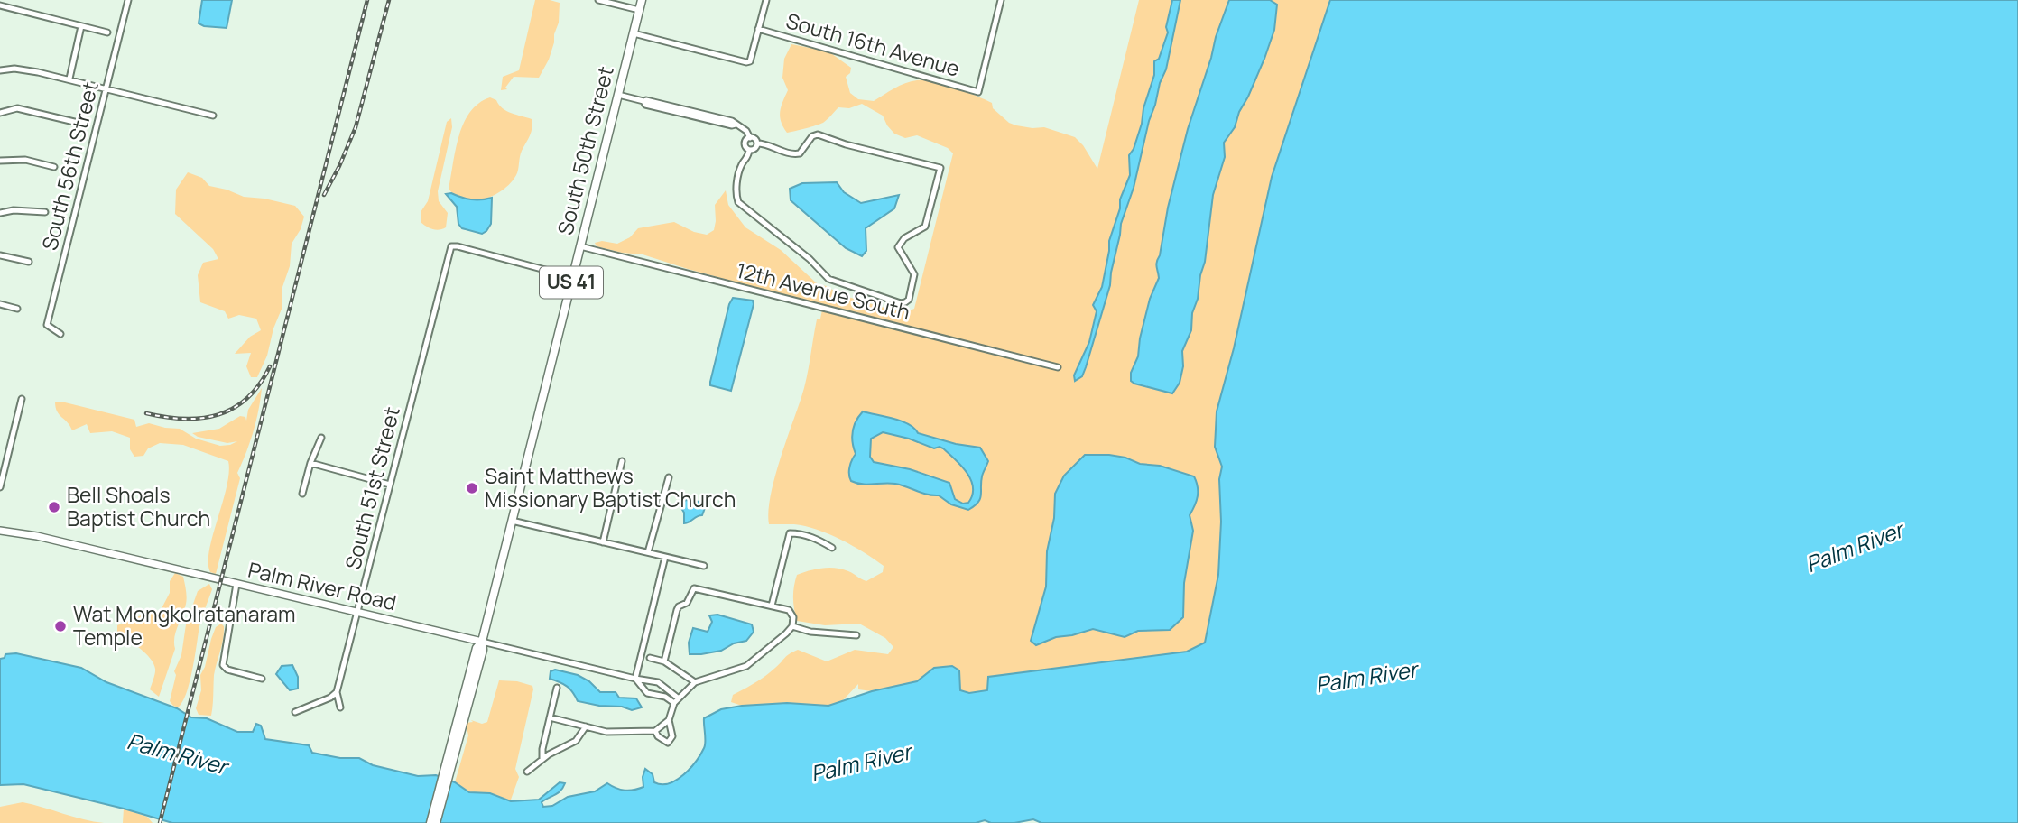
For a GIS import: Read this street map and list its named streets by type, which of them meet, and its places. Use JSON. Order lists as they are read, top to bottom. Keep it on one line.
{"streets":{"main road":["South 50th Street","US 41"],"street":["South 16th Avenue","South 56th Street","12th Avenue South","South 51st Street","Palm River Road"]},"crossings":[["South 50th Street","12th Avenue South"],["South 50th Street","South 51st Street"],["South 50th Street","Palm River Road"],["South 51st Street","Palm River Road"]],"water":["Palm River"],"places":["Saint Matthews Missionary Baptist Church","Bell Shoals Baptist Church","Wat Mongkolratanaram Temple"]}
